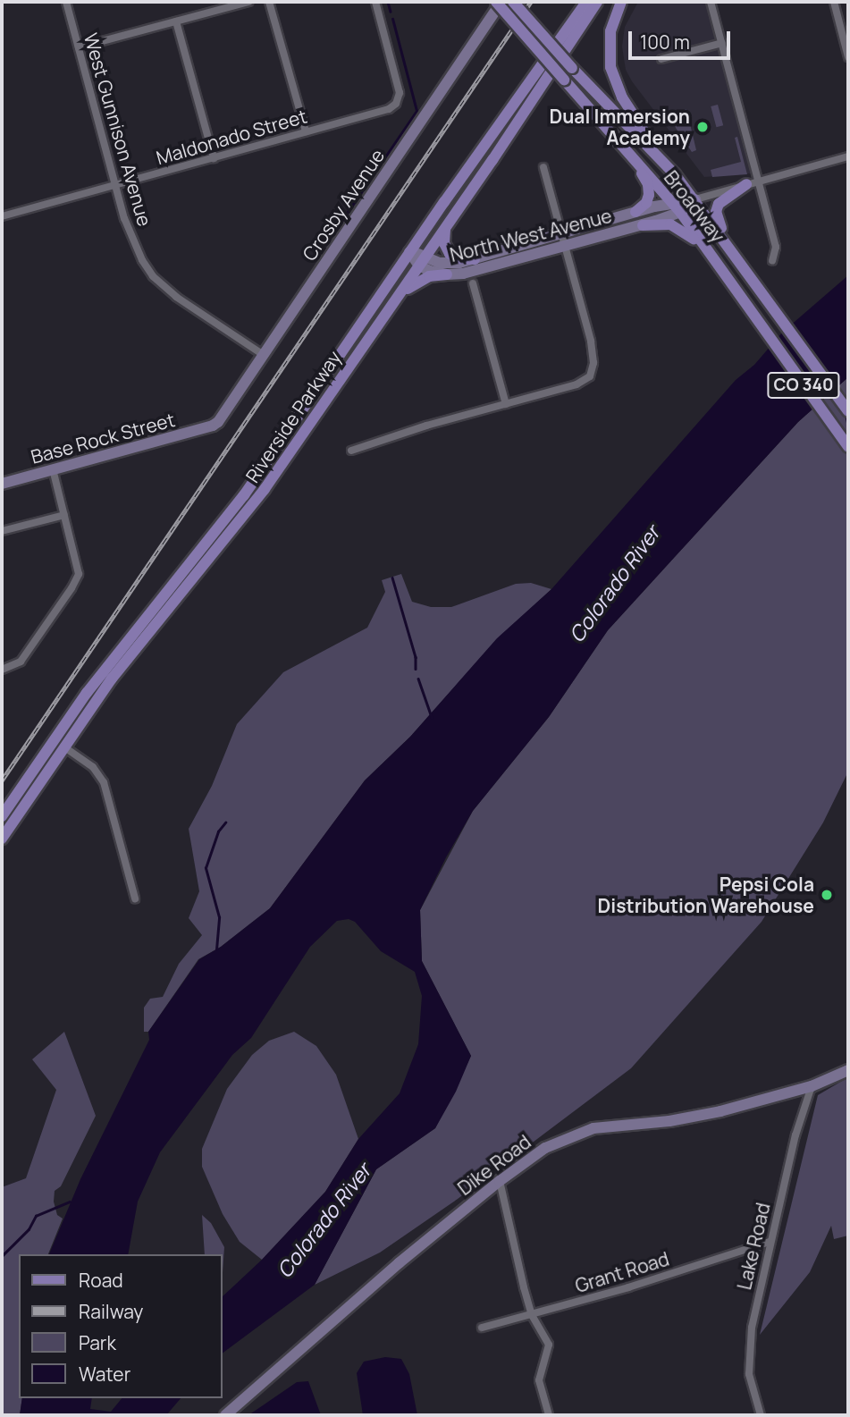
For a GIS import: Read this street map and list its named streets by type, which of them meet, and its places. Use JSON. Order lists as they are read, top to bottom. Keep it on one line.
{"streets":{"main road":["Broadway","CO 340","Riverside Parkway"],"street":["West Gunnison Avenue","Maldonado Street","Crosby Avenue","North West Avenue","Base Rock Street","Dike Road","Lake Road","Grant Road"]},"crossings":[["West Gunnison Avenue","Maldonado Street"],["West Gunnison Avenue","Crosby Avenue"],["Crosby Avenue","Base Rock Street"],["Broadway","North West Avenue"],["North West Avenue","Riverside Parkway"],["Dike Road","Lake Road"],["Lake Road","Grant Road"]],"water":["Colorado River"],"places":["Dual Immersion Academy","Pepsi Cola Distribution Warehouse"],"legend":["Road","Railway","Park","Water"],"scale_bar":"100 m"}
